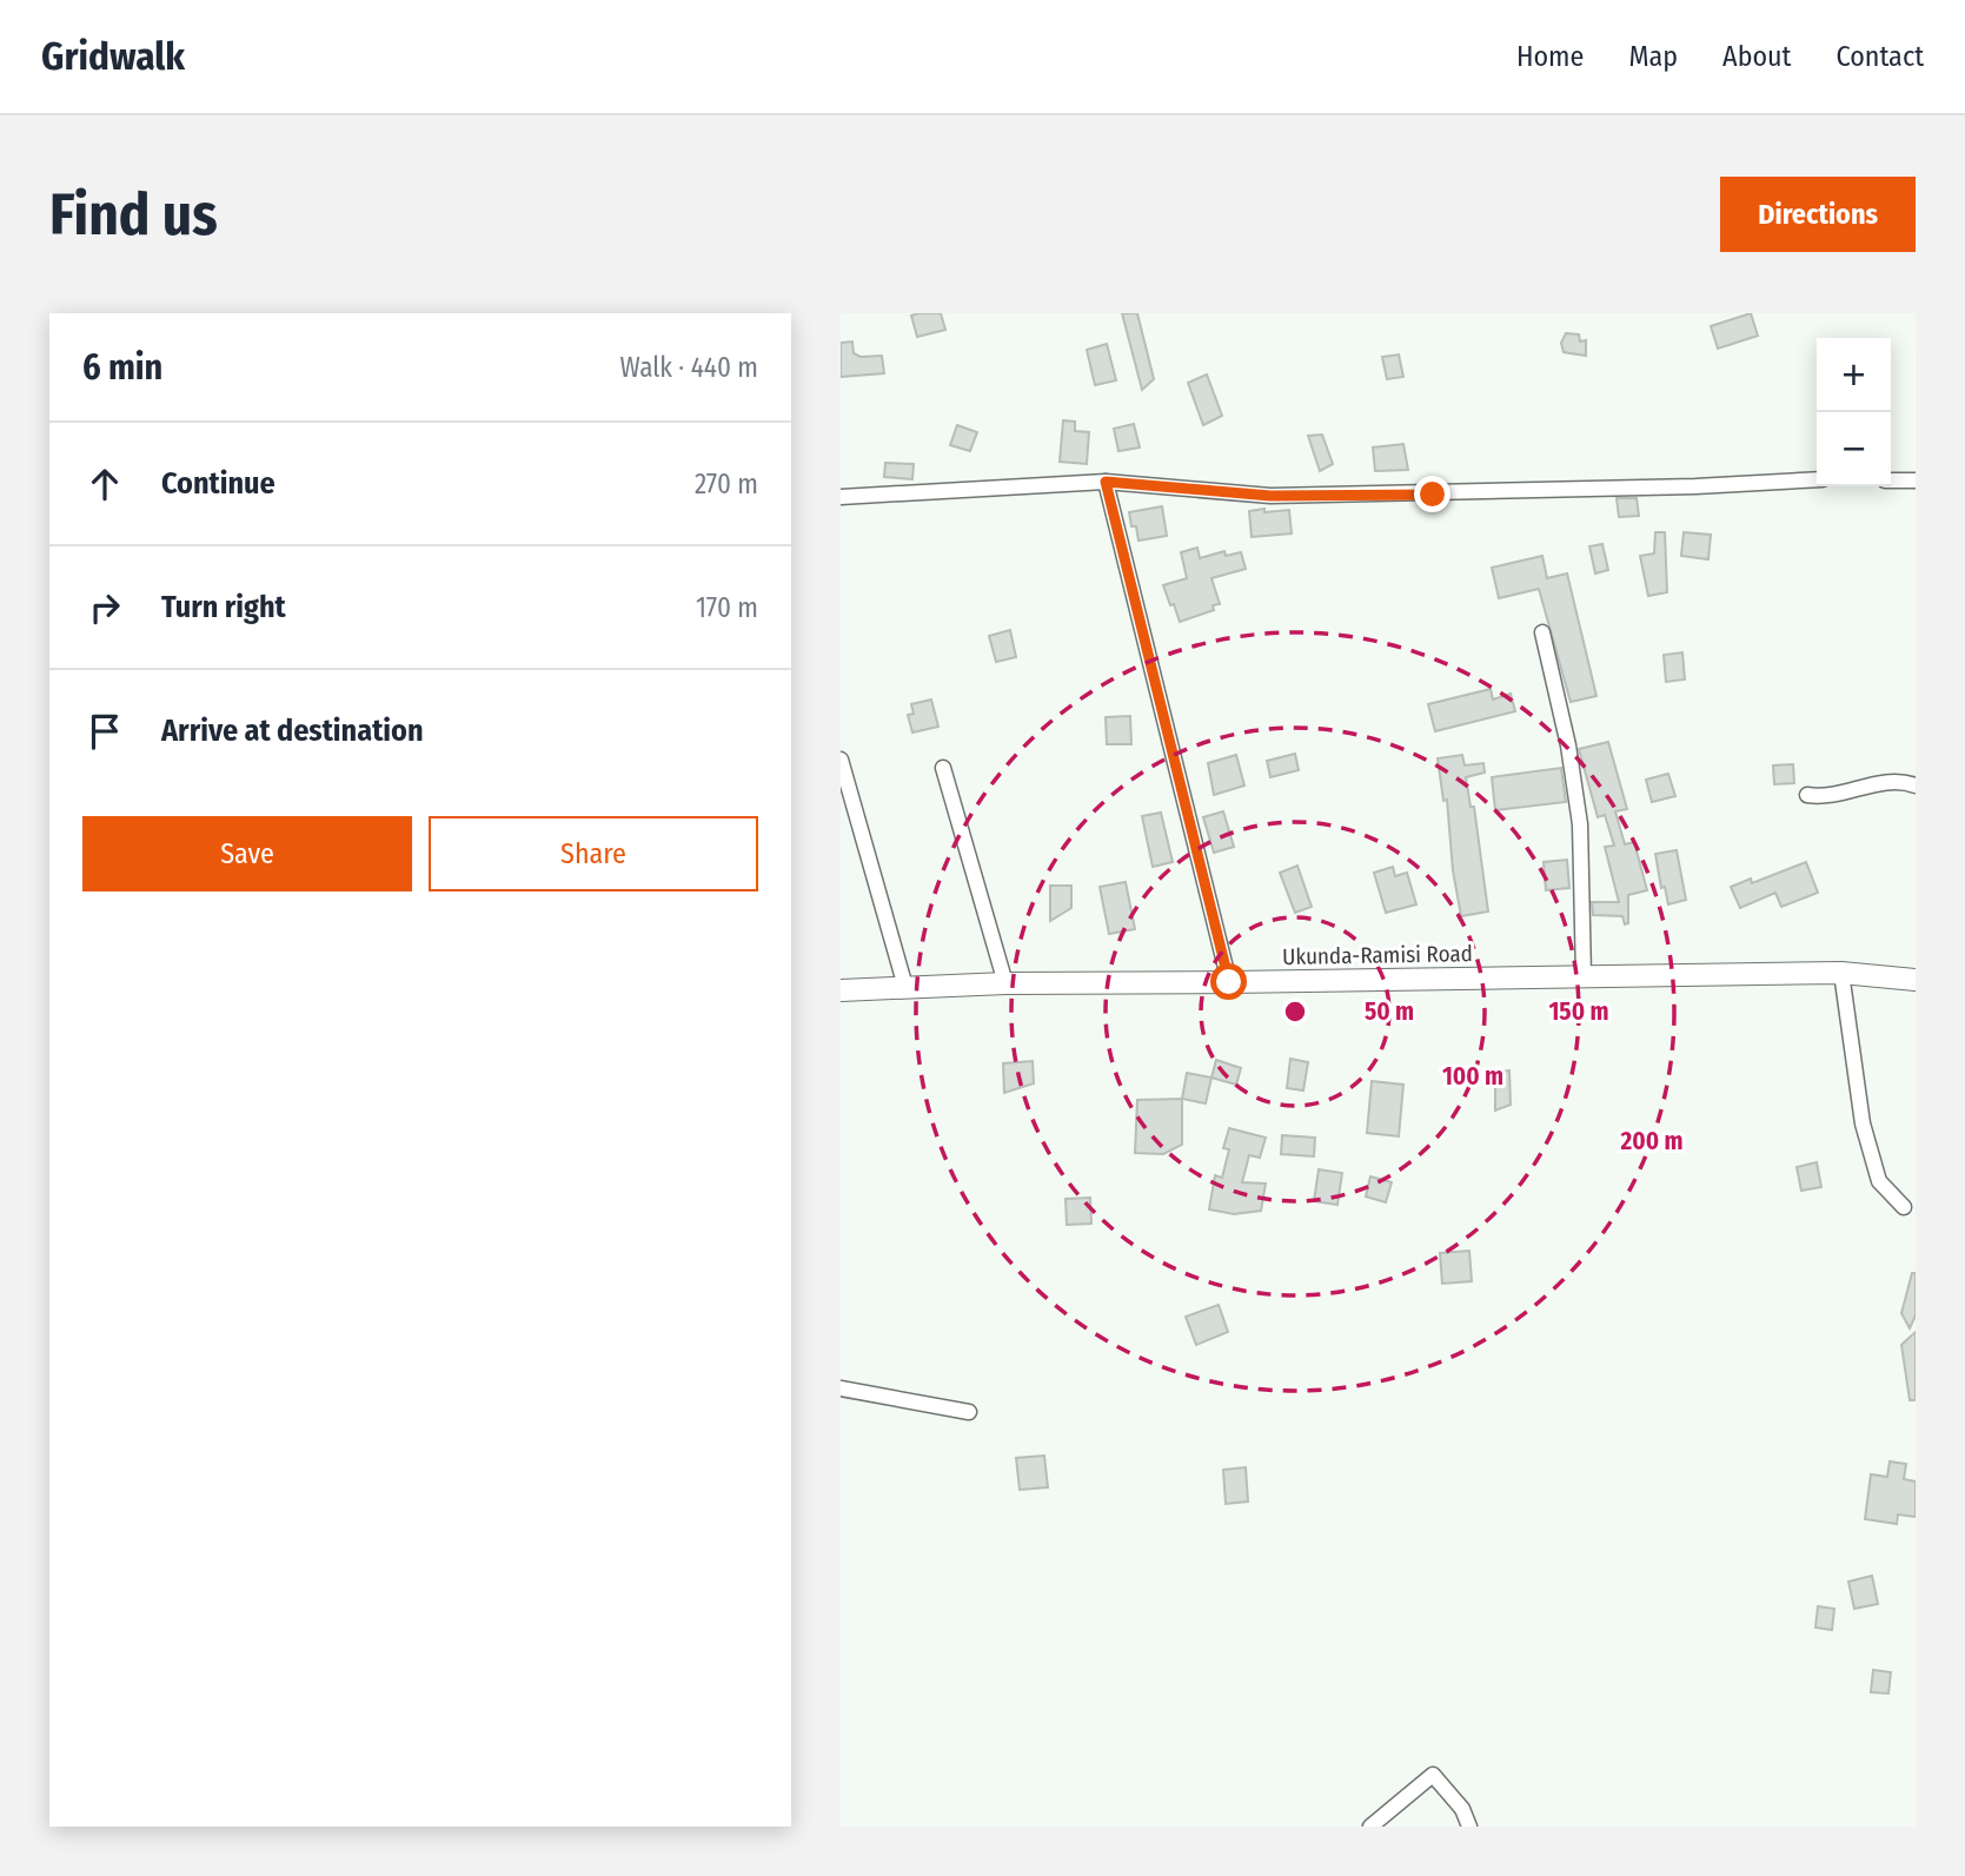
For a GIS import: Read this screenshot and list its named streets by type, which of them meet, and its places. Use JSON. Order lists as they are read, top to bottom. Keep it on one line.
{"streets":{"highway":["Ukunda-Ramisi Road"]},"page":{"header":"Gridwalk","nav":["Home","Map","About","Contact"],"buttons":["Directions",["Save","Share"]],"title":"Find us","heading":["6 min","Walk · 440 m"],"map_buttons":["+","−"],"list":[["Continue","270 m"],["Turn right","170 m"],"Arrive at destination"]},"rings":["50 m","150 m","100 m","200 m"]}
